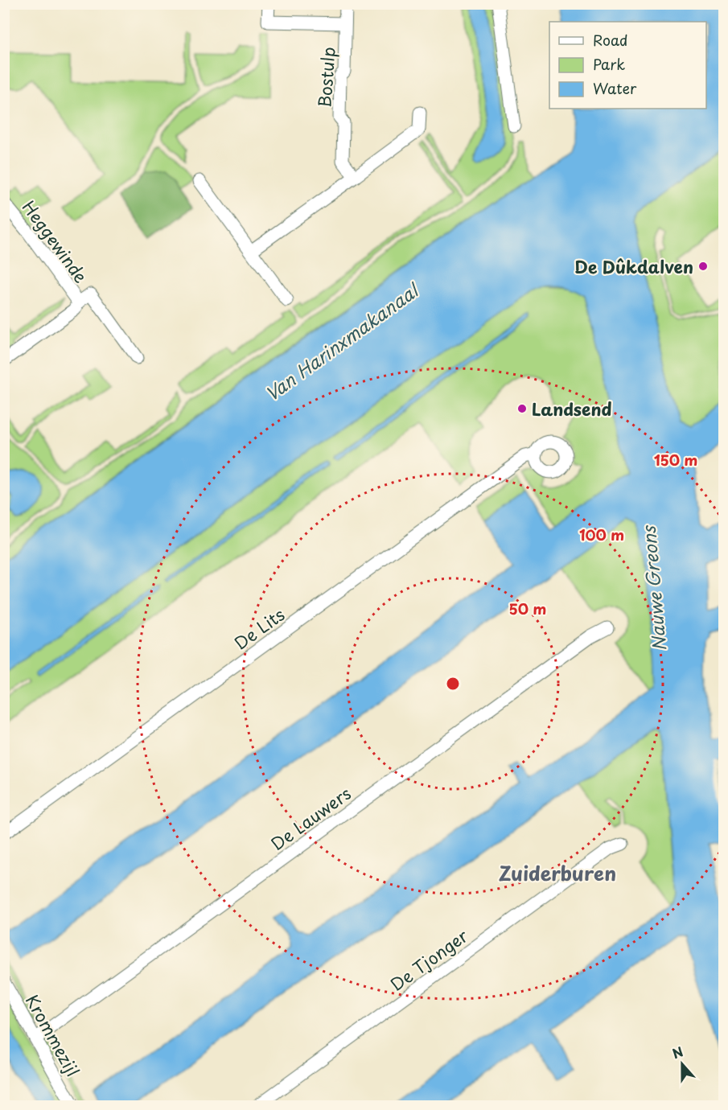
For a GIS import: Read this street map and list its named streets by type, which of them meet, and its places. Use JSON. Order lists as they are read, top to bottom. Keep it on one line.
{"streets":{"street":["Bostulp","Heggewinde","De Lits","De Lauwers","De Tjonger","Krommezijl"]},"crossings":[["De Lauwers","Krommezijl"]],"districts":["Zuiderburen"],"water":["Van Harinxmakanaal","Nauwe Greons"],"places":["De Dûkdalven","Landsend"],"legend":["Road","Park","Water"],"north":"top","rings":["150 m","100 m","50 m"]}
